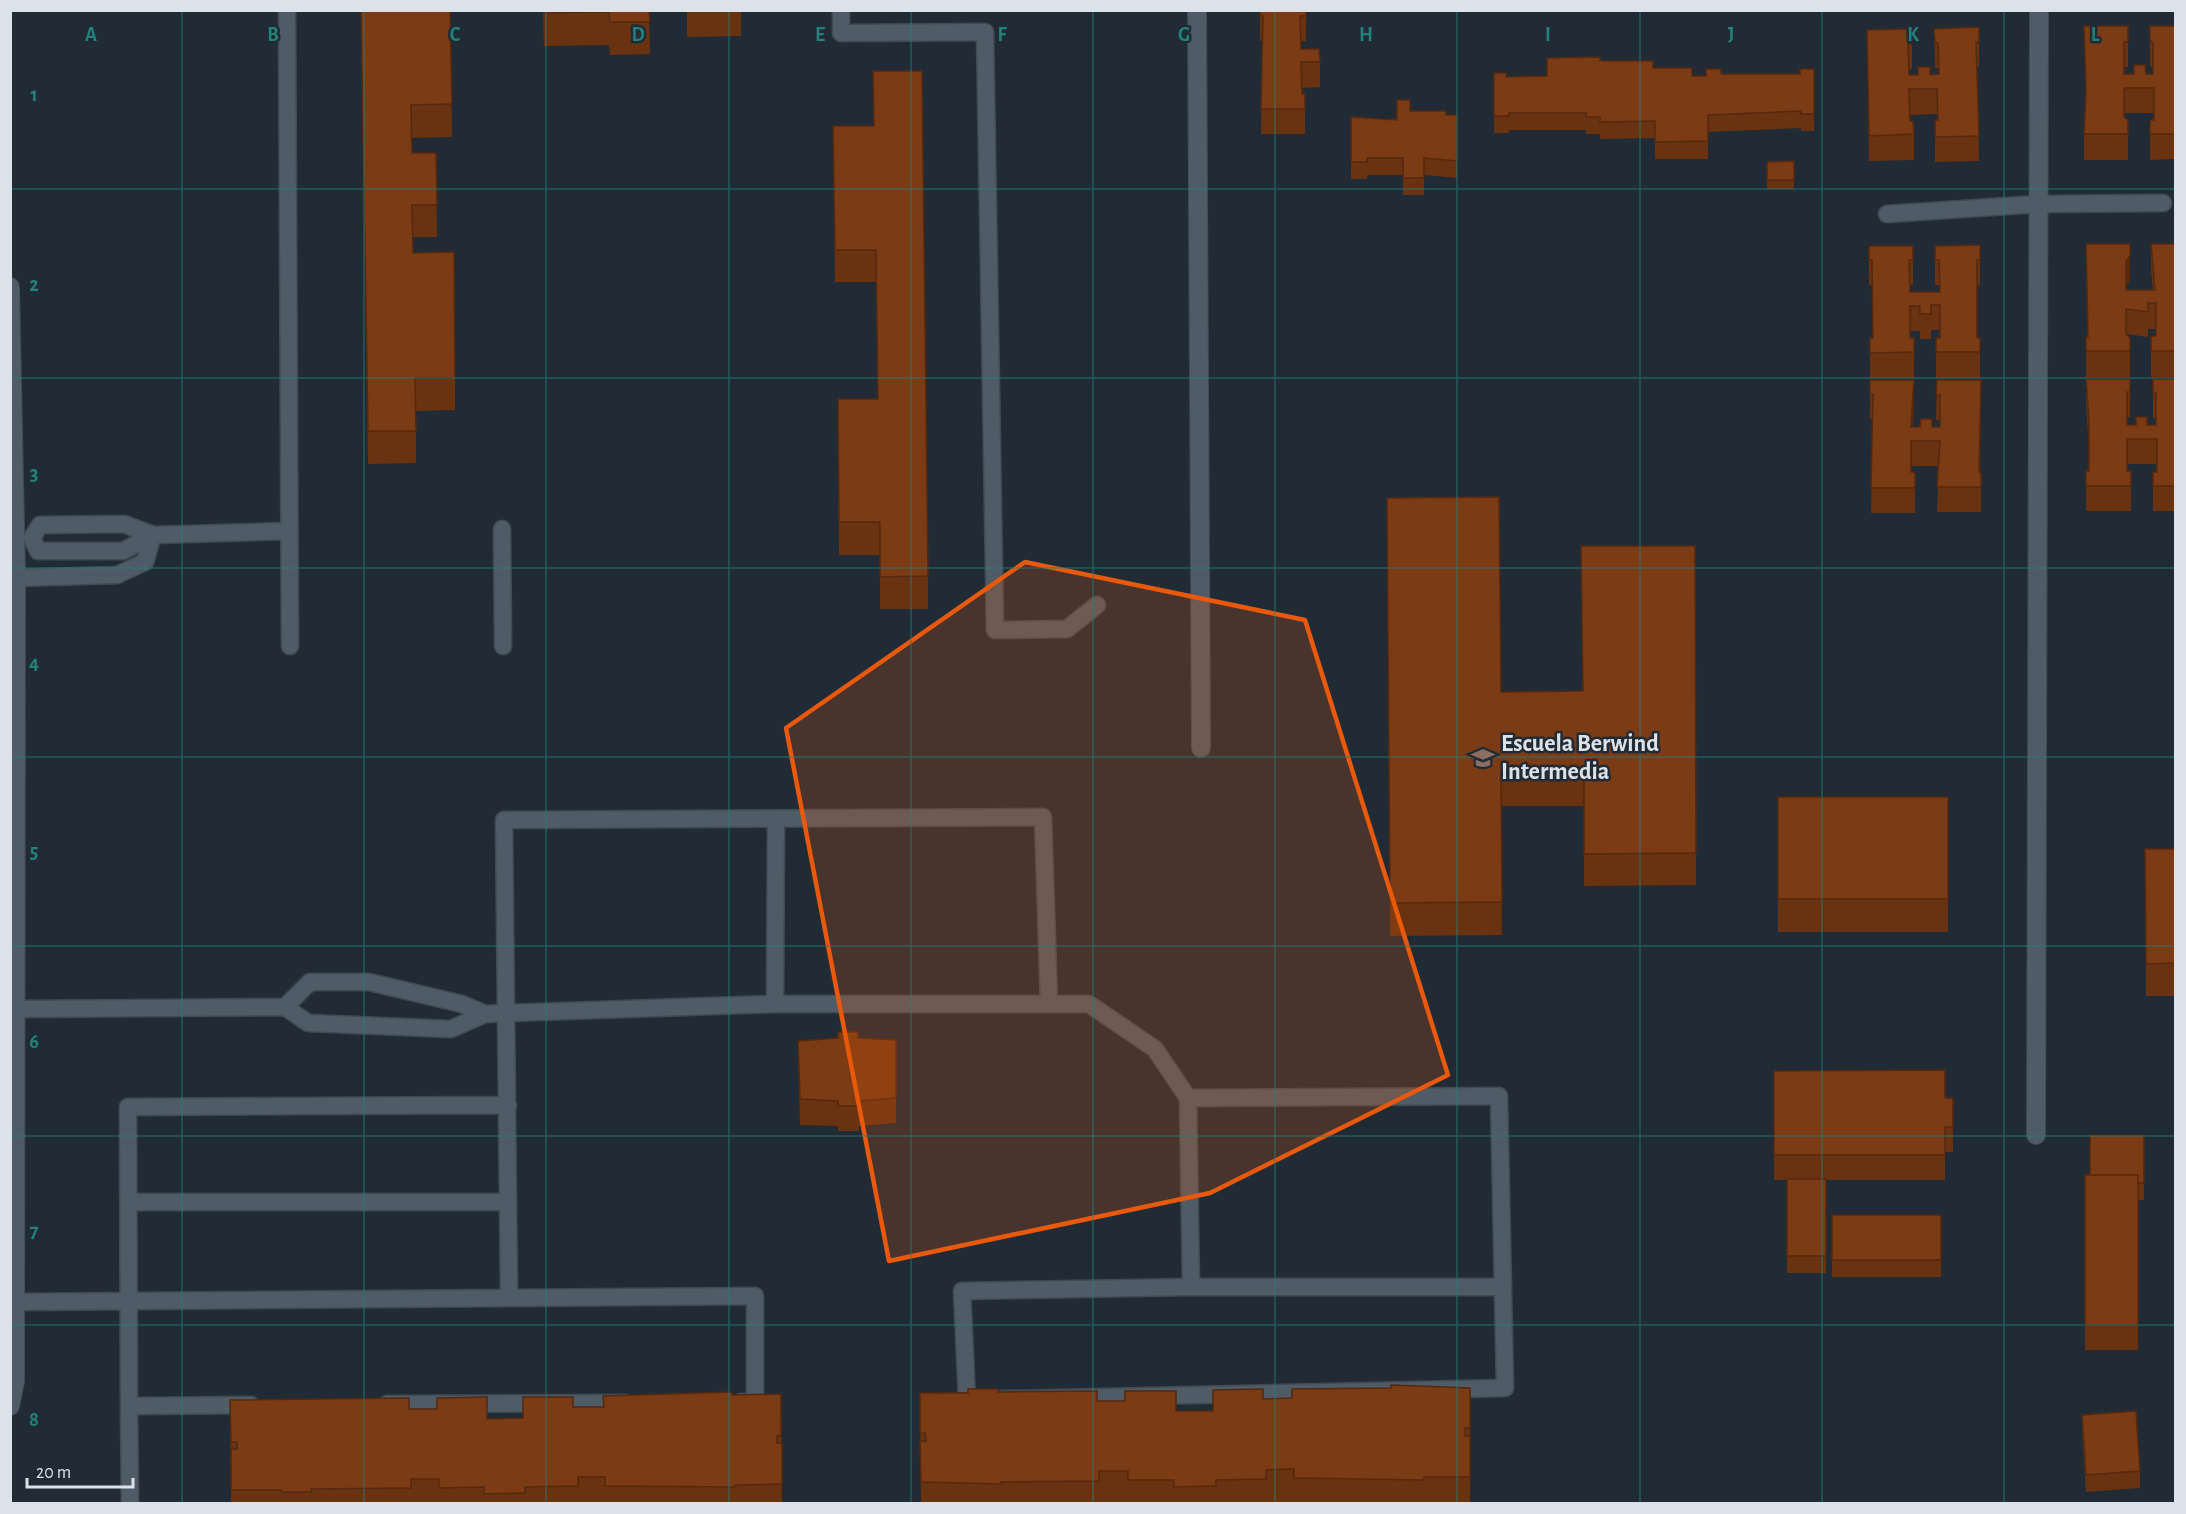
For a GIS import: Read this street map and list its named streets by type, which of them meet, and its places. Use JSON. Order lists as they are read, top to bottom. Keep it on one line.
{"places":{"school or university":["Escuela Berwind Intermedia"]},"scale_bar":"20 m","grid":{"columns":["A","B","C","D","E","F","G","H","I","J","K","L"],"rows":["1","2","3","4","5","6","7","8"]}}
